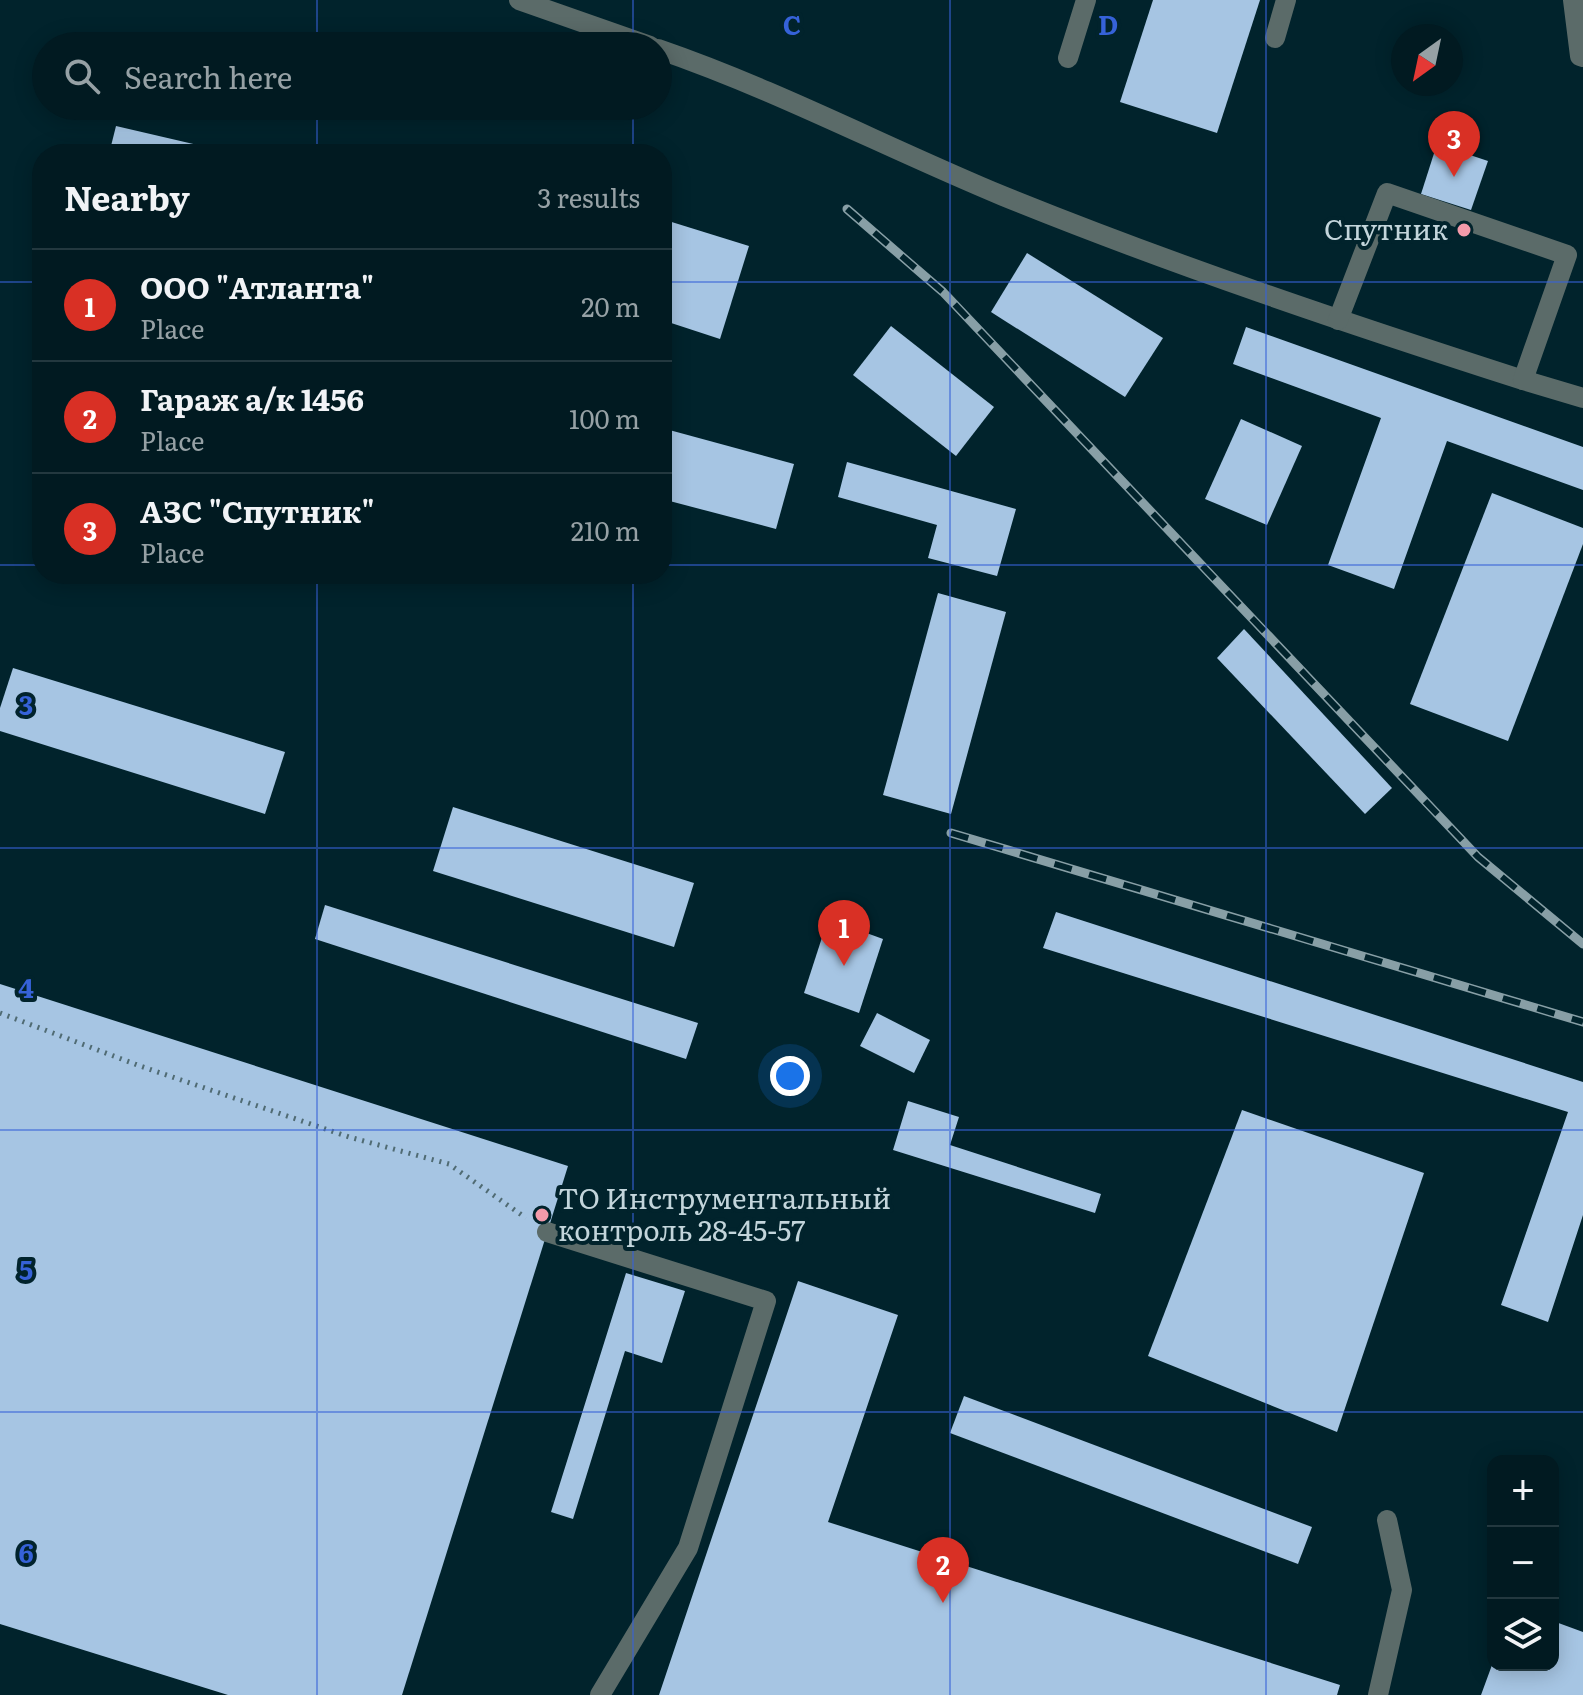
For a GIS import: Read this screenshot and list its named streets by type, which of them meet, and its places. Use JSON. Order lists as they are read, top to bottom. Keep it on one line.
{"places":["Спутник","ТО Инструментальный контроль 28-45-57"],"north":"bottom left","page":{"search":"Search here","pins":["3","1","2"],"heading":["Nearby","3 results"],"list":[{"mark":"1","name":"ООО \"Атланта\"","note":"Place","value":"20 m"},{"mark":"2","name":"Гараж а/к 1456","note":"Place","value":"100 m"},{"mark":"3","name":"АЗС \"Спутник\"","note":"Place","value":"210 m"}],"map_buttons":["+","−"]},"grid":{"columns":["C","D"],"rows":["3","4","5","6"]}}
